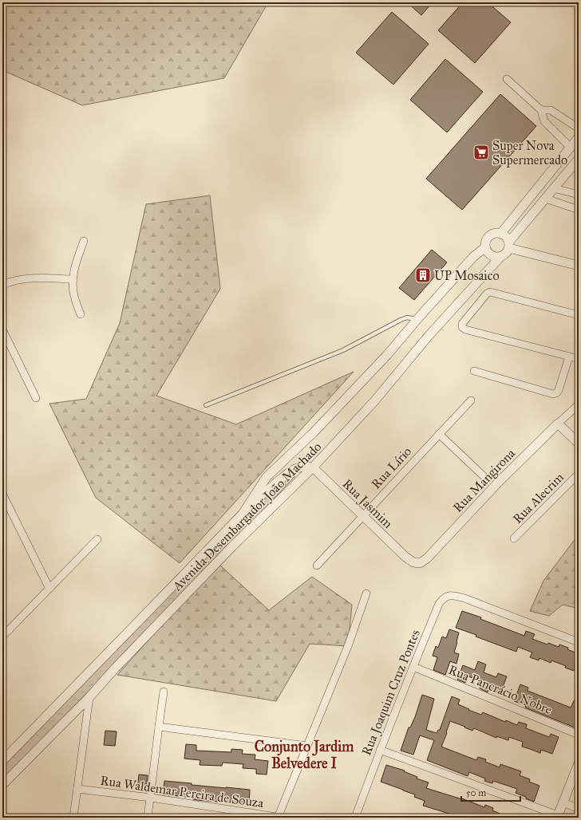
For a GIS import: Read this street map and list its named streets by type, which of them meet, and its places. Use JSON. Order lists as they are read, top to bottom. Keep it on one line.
{"streets":{"street":["Rua Lírio","Rua Mangirona","Rua Alecrim","Rua Jasmim","Avenida Desembargador João Machado","Rua Pancrácio Nobre","Rua Joaquim Cruz Pontes","Rua Waldemar Pereira de Souza"]},"crossings":[["Rua Lírio","Rua Jasmim"],["Rua Mangirona","Rua Jasmim"],["Rua Jasmim","Avenida Desembargador João Machado"],["Rua Pancrácio Nobre","Rua Joaquim Cruz Pontes"]],"districts":["Conjunto Jardim Belvedere I"],"places":{"supermarket":["Super Nova Supermercado"],"building":["UP Mosaico"]},"scale_bar":"50 m"}
